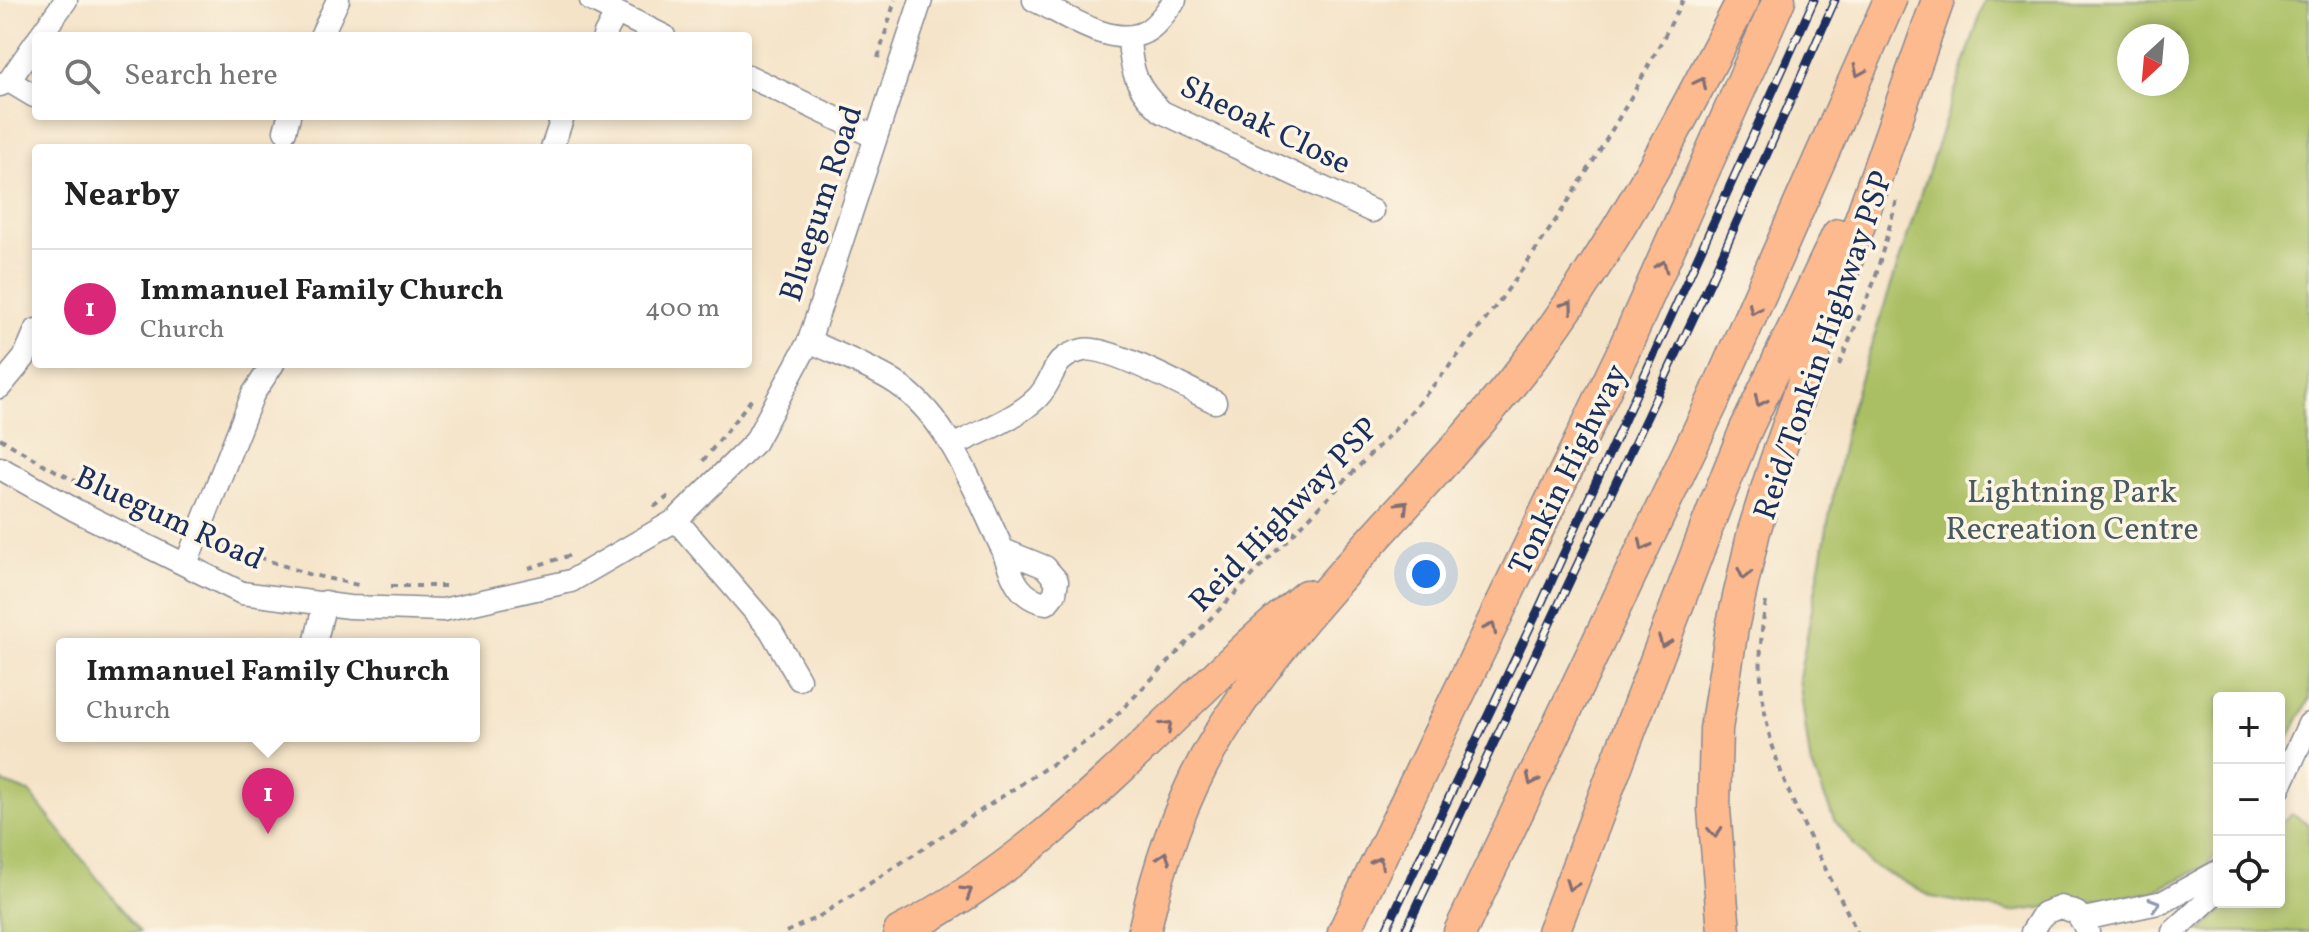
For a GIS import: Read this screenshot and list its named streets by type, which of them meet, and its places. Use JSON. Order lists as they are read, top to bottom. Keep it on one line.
{"streets":{"highway":["Tonkin Highway"],"street":["Sheoak Close","Bluegum Road"],"path":["Reid/Tonkin Highway PSP","Reid Highway PSP"]},"parks":["Lightning Park Recreation Centre"],"north":"bottom left","page":{"search":"Search here","heading":"Nearby","list":[{"mark":"1","name":"Immanuel Family Church","note":"Church","value":"400 m"}],"popup":["Immanuel Family Church","Church"],"map_buttons":["+","−"],"pins":"1"}}
